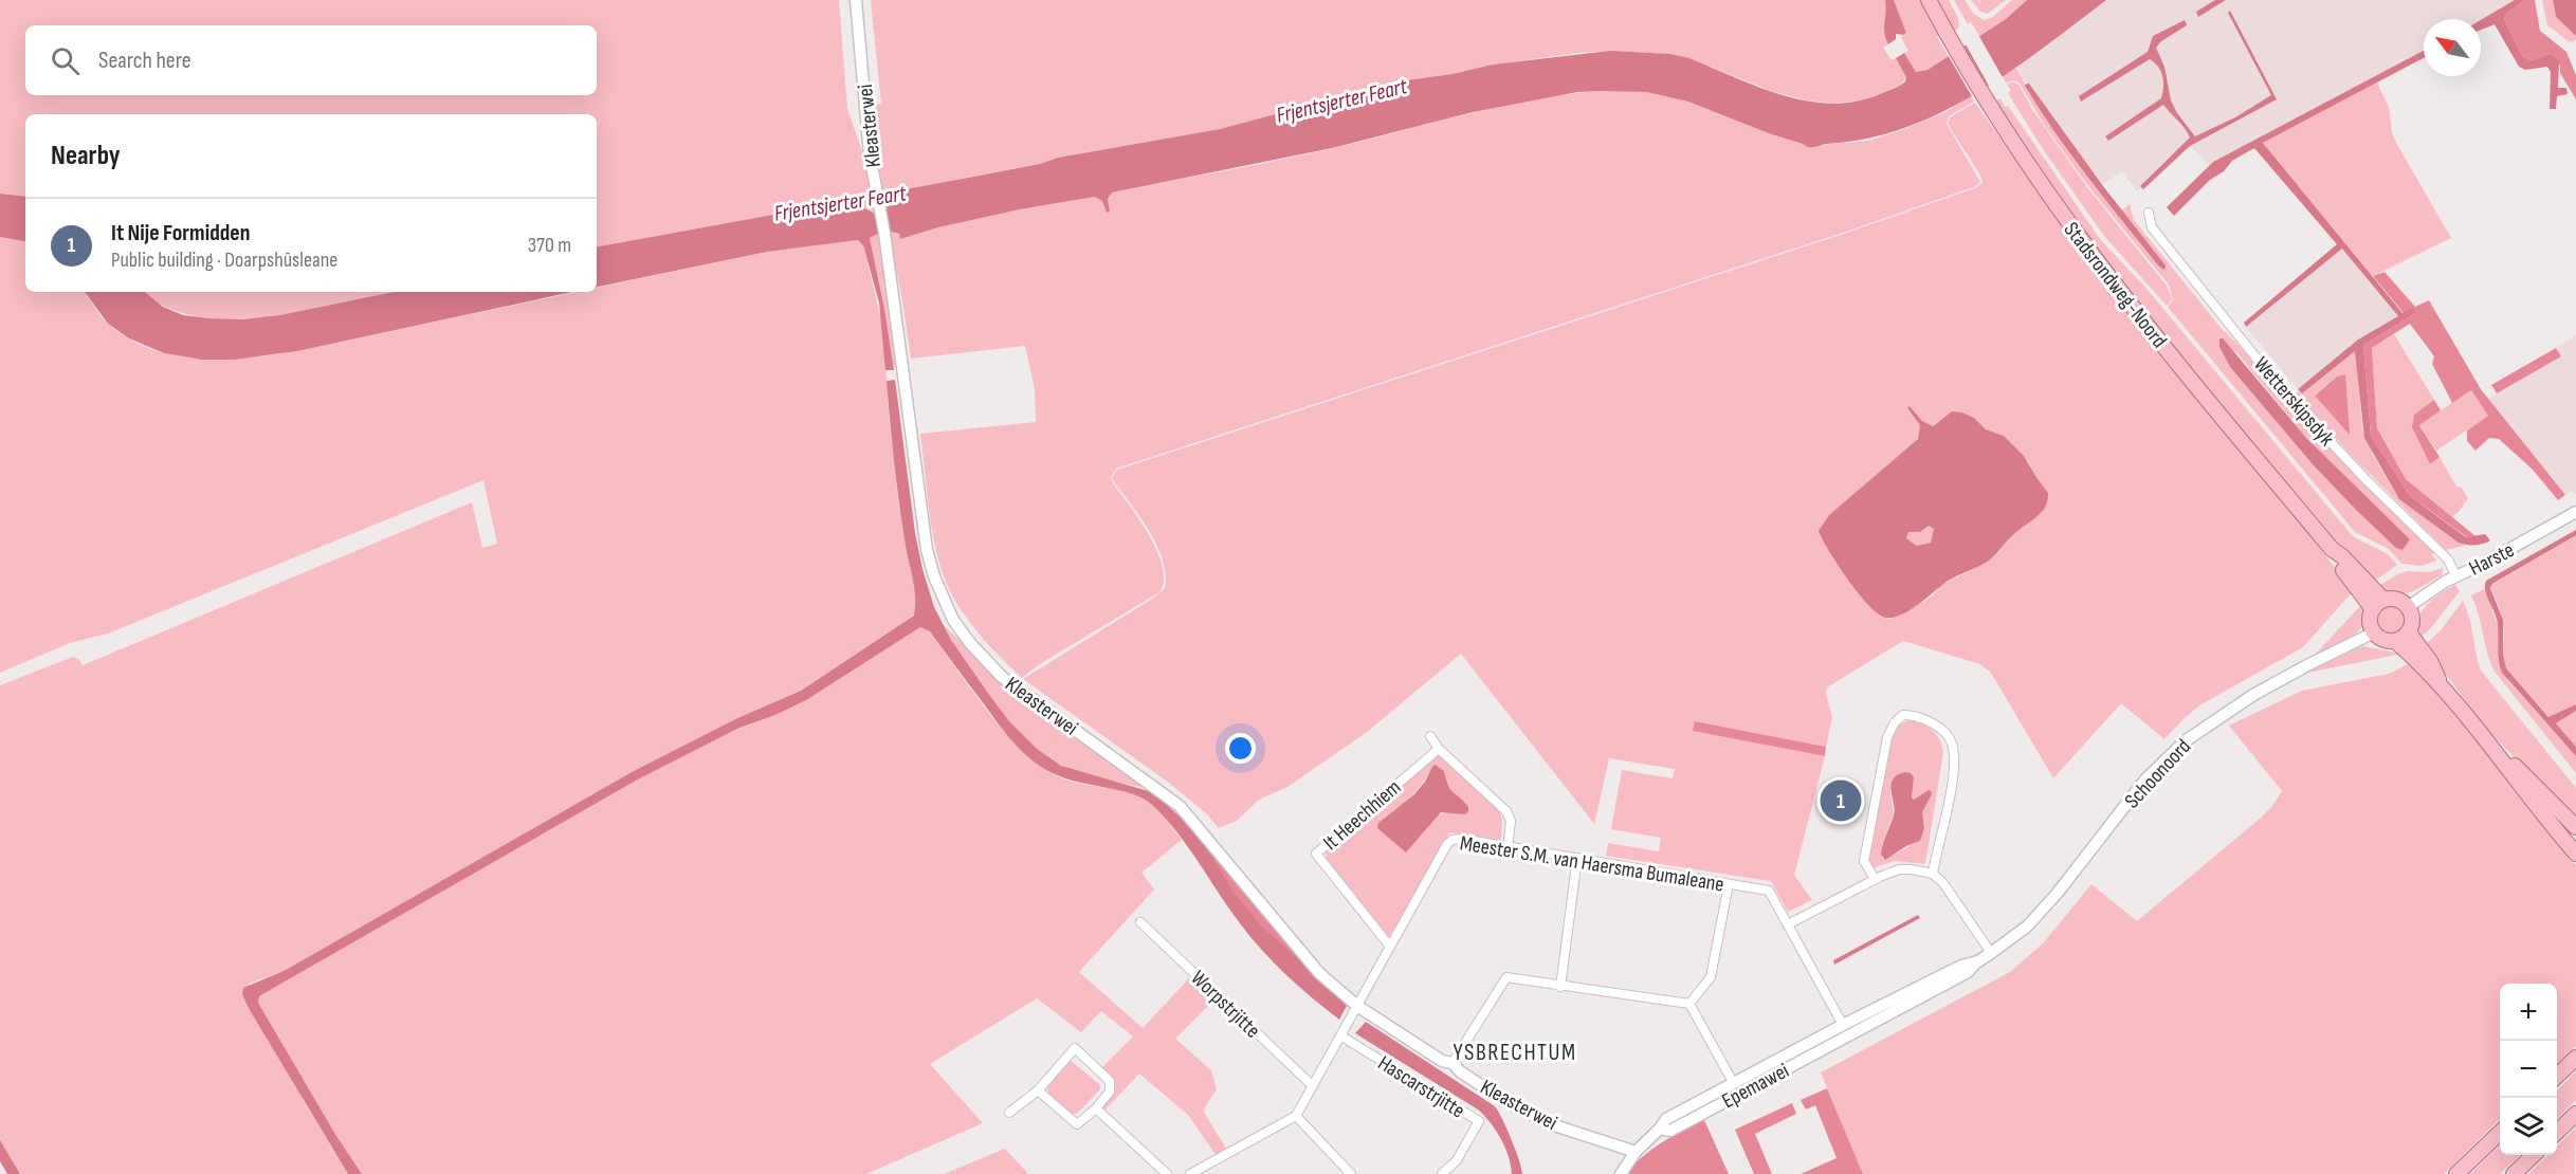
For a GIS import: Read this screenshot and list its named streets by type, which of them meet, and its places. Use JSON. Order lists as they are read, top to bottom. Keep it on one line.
{"streets":{"main road":["Stadsrondweg-Noord"],"street":["Kleasterwei","Wetterskipsdyk","Harste","Schoonoord","It Heechhiem","Meester S.M. van Haersma Bumaleane","Worpstrjitte","Epemawei","Hascarstrjitte"]},"crossings":[["Kleasterwei","Meester S.M. van Haersma Bumaleane"],["Kleasterwei","Epemawei"],["Stadsrondweg-Noord","Harste"],["Stadsrondweg-Noord","Schoonoord"],["Wetterskipsdyk","Harste"],["Harste","Schoonoord"],["Schoonoord","Meester S.M. van Haersma Bumaleane"],["Schoonoord","Epemawei"],["It Heechhiem","Meester S.M. van Haersma Bumaleane"],["Meester S.M. van Haersma Bumaleane","Epemawei"]],"districts":["YSBRECHTUM"],"water":["Frjentsjerter Feart"],"north":"top left","page":{"search":"Search here","heading":"Nearby","list":[{"mark":"1","name":"It Nije Formidden","note":"Public building · Doarpshûsleane","value":"370 m"}],"pins":"1","map_buttons":["+","−"]}}
